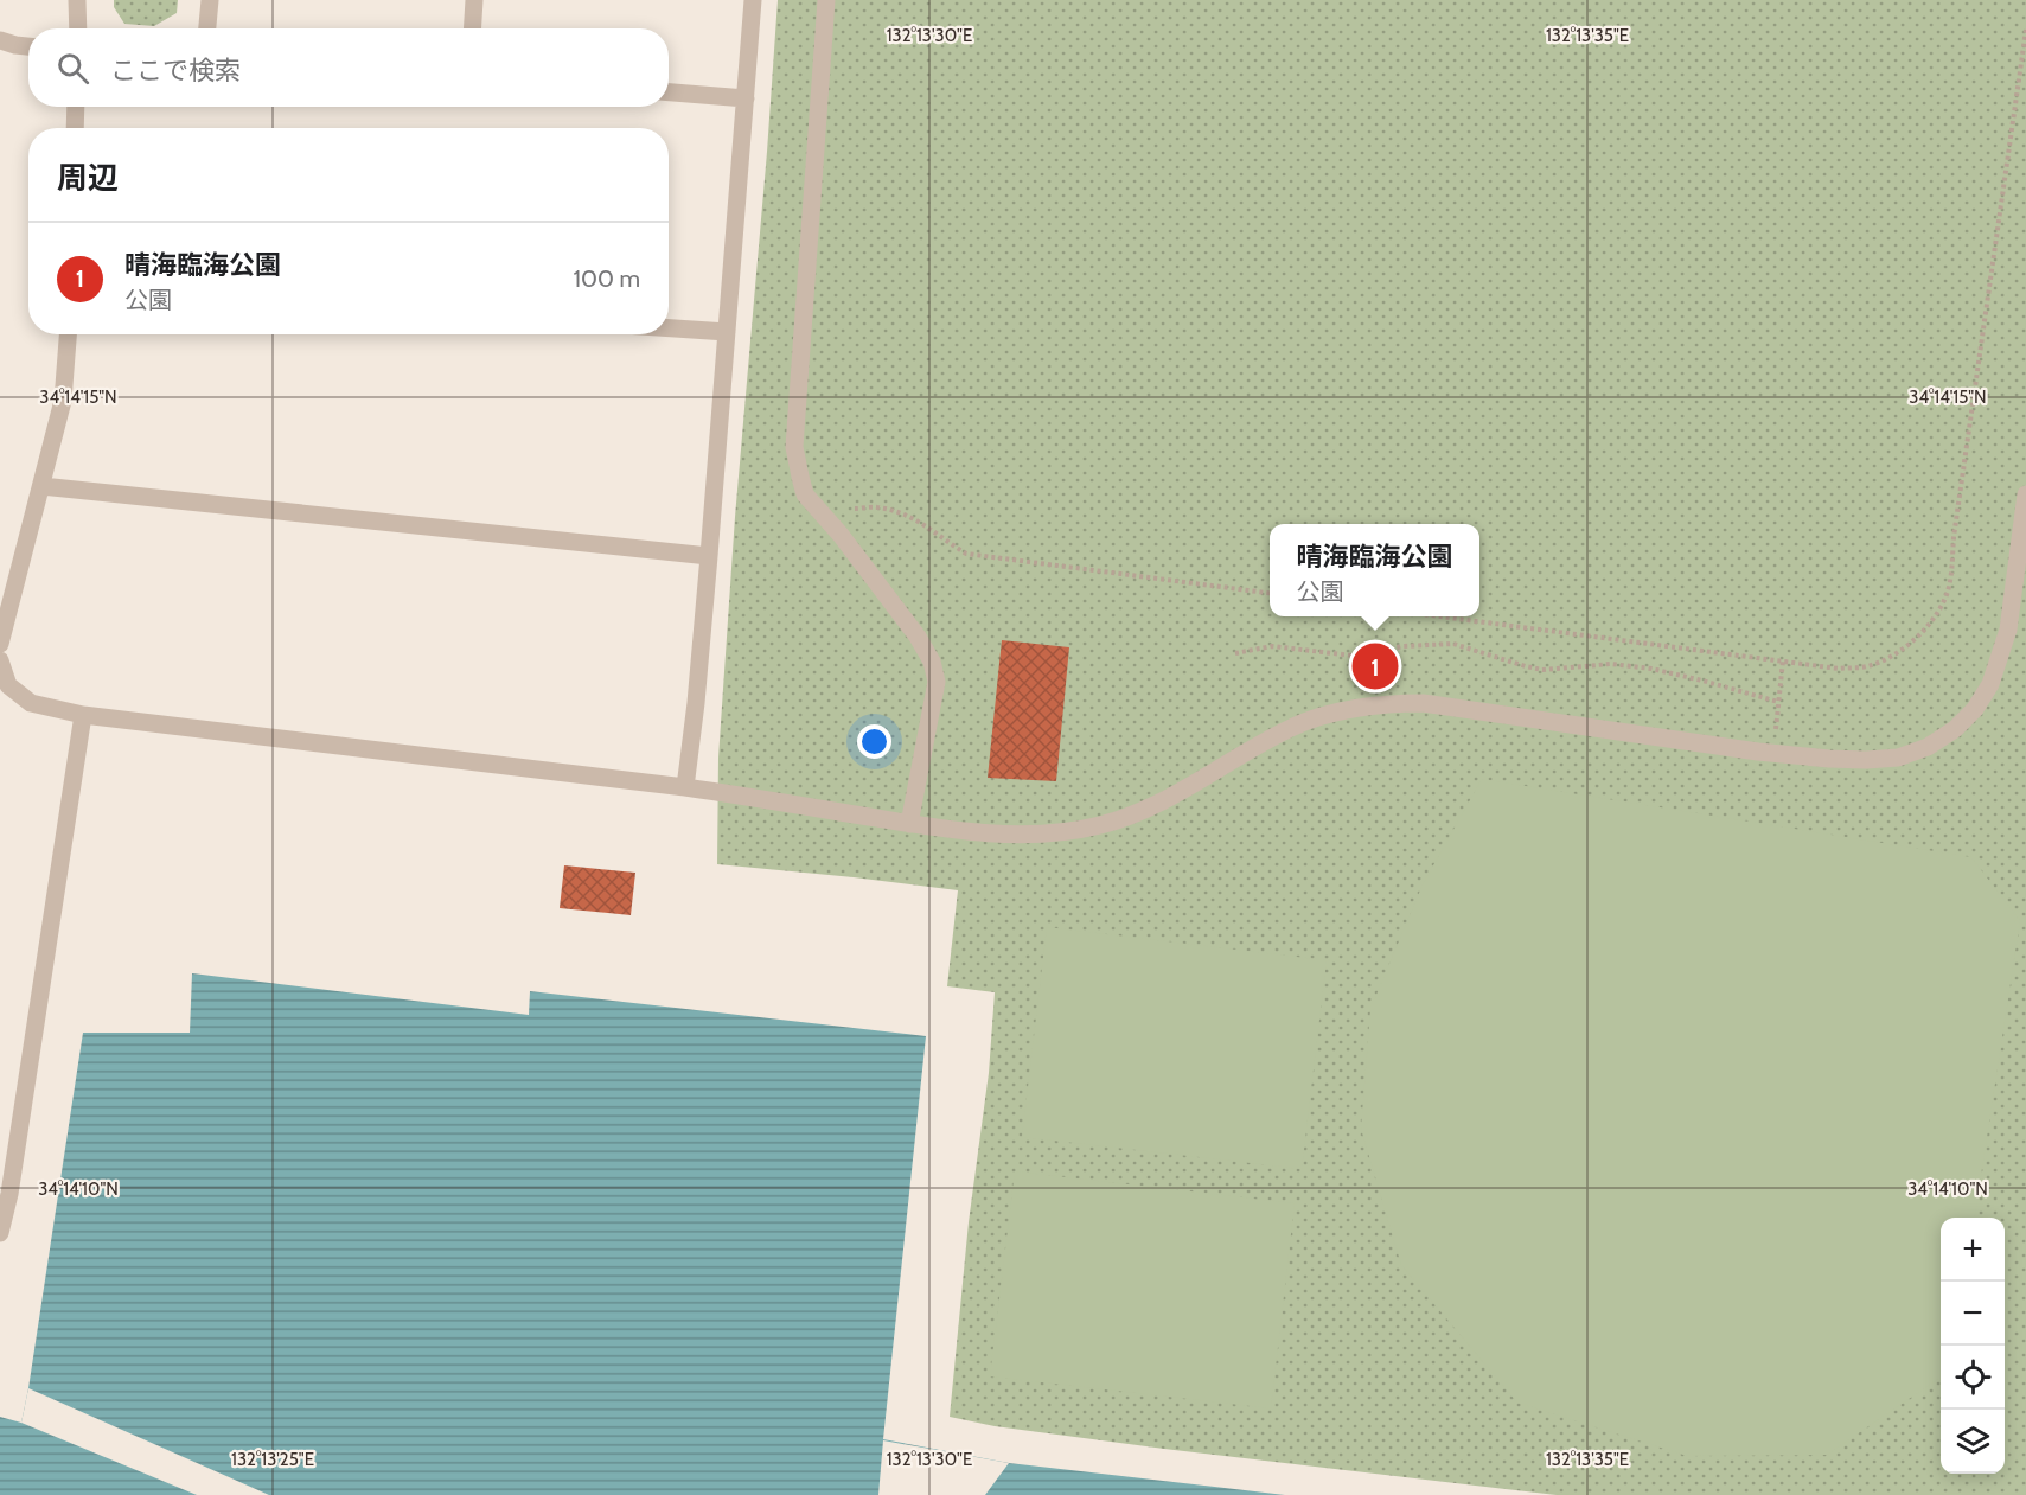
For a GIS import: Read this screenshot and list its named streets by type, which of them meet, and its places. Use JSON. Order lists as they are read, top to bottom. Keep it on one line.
{"page":{"search":"ここで検索","heading":"周辺","list":[{"mark":"1","name":"晴海臨海公園","note":"公園","value":"100 m"}],"popup":["晴海臨海公園","公園"],"pins":"1","map_buttons":["+","−"]},"coordinates":["132°13'30\"E","132°13'35\"E","34°14'15\"N","34°14'10\"N","132°13'25\"E"]}
